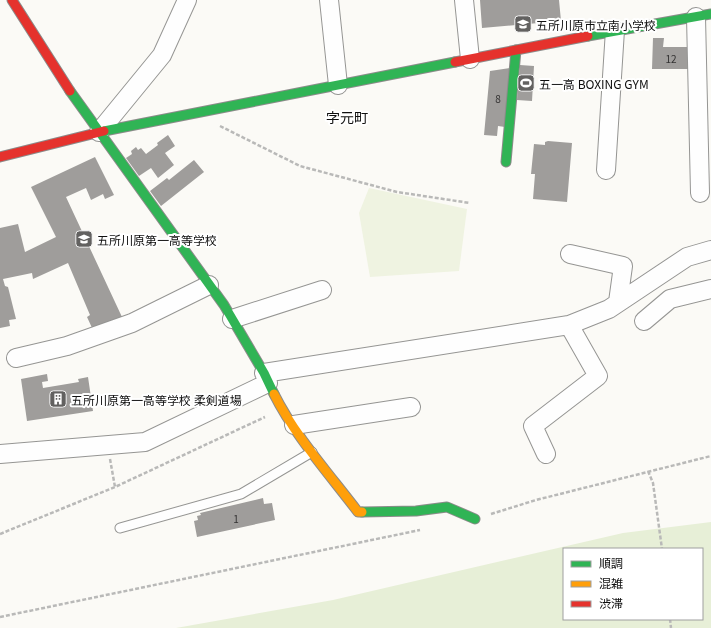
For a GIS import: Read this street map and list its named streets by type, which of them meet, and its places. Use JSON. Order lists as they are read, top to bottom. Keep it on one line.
{"districts":["字元町"],"places":{"school or university":["五所川原市立南小学校","五所川原第一高等学校"],"sports":["五一高 BOXING GYM"],"building":["五所川原第一高等学校 柔剣道場"]},"house_numbers":["12","8","1"],"legend":["順調","混雑","渋滞"]}
